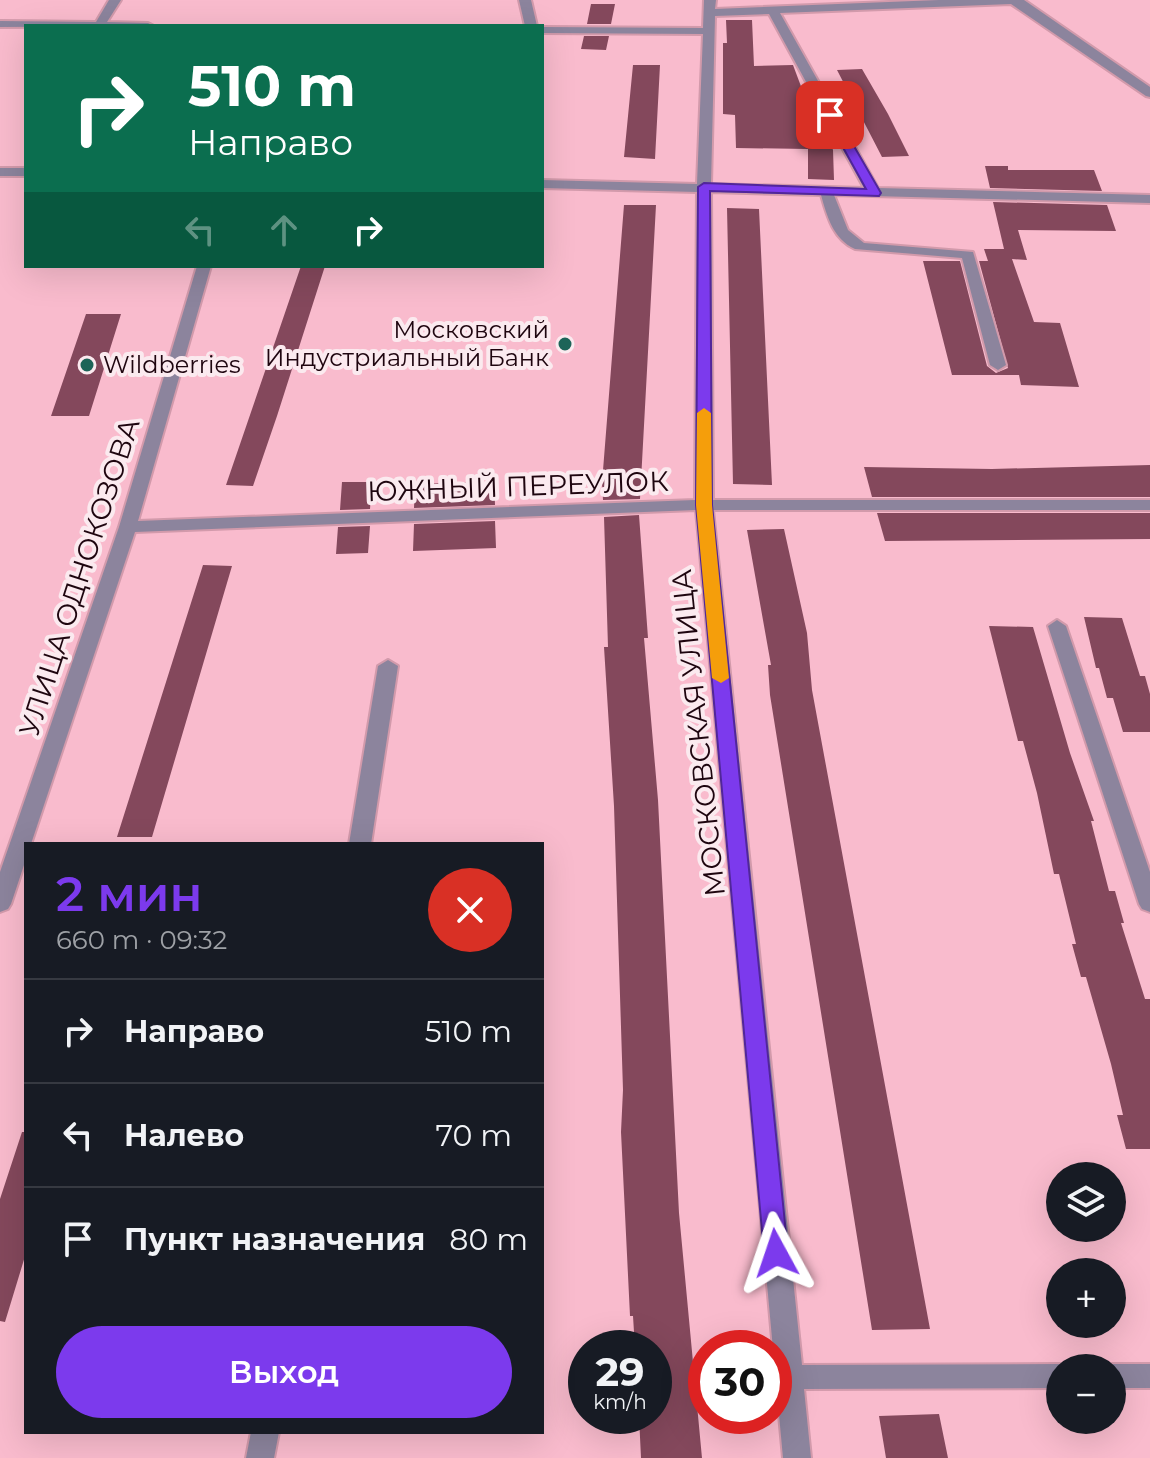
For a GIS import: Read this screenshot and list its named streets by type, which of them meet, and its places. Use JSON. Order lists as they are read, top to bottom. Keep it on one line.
{"streets":{"street":["ЮЖНЫЙ ПЕРЕУЛОК","УЛИЦА ОДНОКОЗОВА","МОСКОВСКАЯ УЛИЦА"]},"crossings":[["ЮЖНЫЙ ПЕРЕУЛОК","УЛИЦА ОДНОКОЗОВА"],["ЮЖНЫЙ ПЕРЕУЛОК","МОСКОВСКАЯ УЛИЦА"]],"places":["Московский Индустриальный Банк","Wildberries"],"page":{"turn":["510 m","Направо"],"heading":["2 мин","660 m · 09:32"],"list":[{"name":"Направо","value":"510 m"},{"name":"Налево","value":"70 m"},{"name":"Пункт назначения","value":"80 m"}],"map_buttons":["+","−"],"buttons":"Выход","speed":"29 km/h","limit":"30"}}
